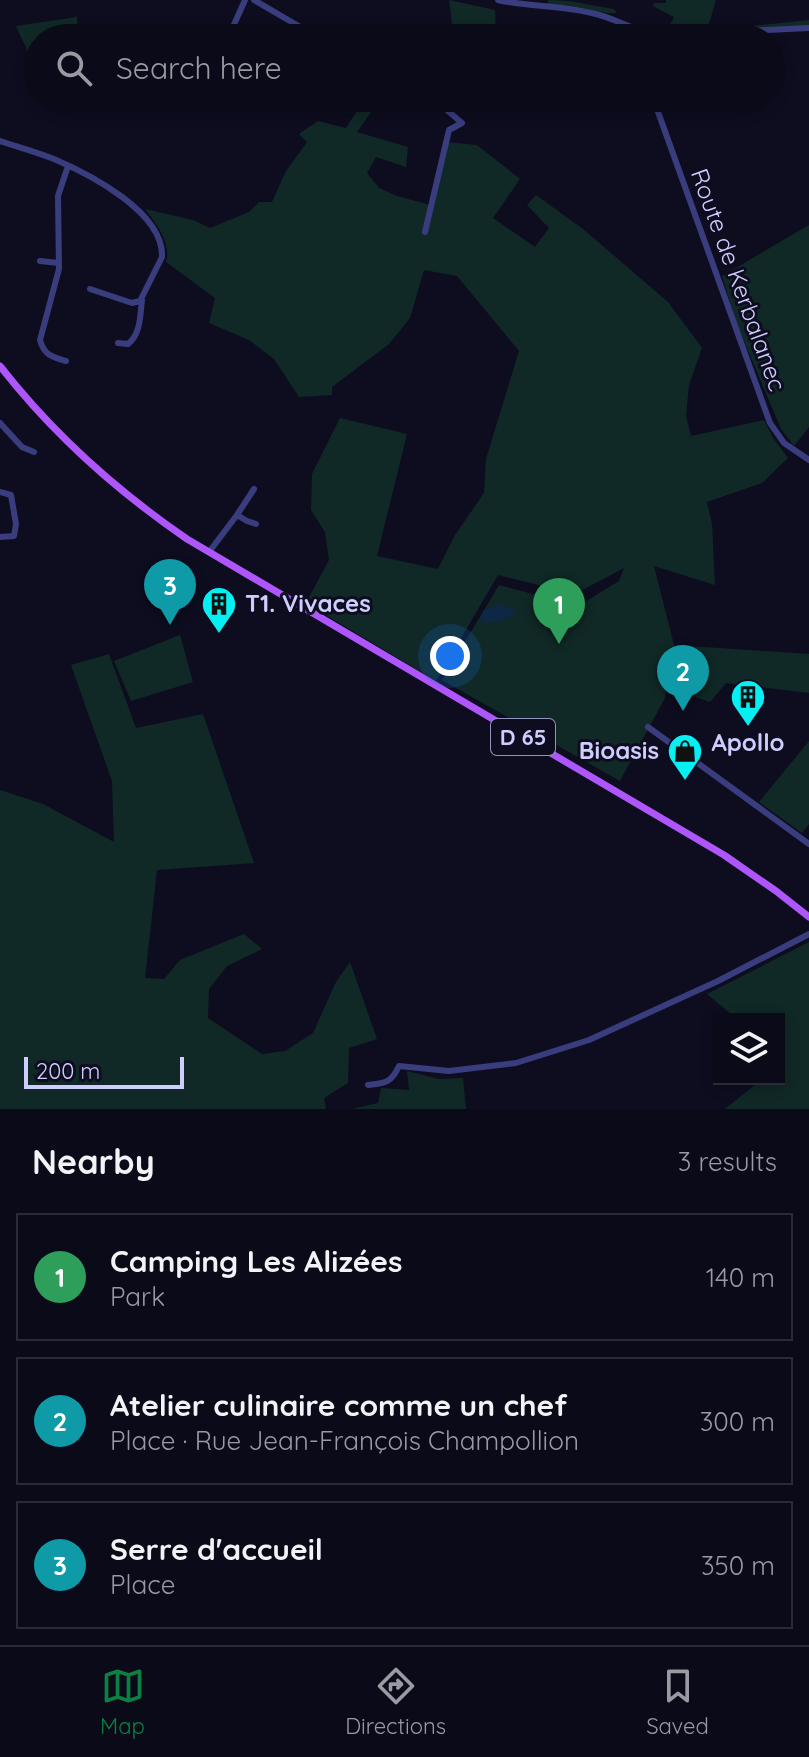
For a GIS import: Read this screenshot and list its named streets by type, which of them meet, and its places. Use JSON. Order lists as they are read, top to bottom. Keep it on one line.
{"streets":{"main road":["D 65"],"street":["Route de Kerbalanec"]},"places":{"building":["T1. Vivaces","Apollo"],"shop":["Bioasis"]},"scale_bar":"200 m","page":{"search":"Search here","pins":["3","1","2"],"scale":"200 m","heading":["Nearby","3 results"],"list":[{"mark":"1","name":"Camping Les Alizées","note":"Park","value":"140 m"},{"mark":"2","name":"Atelier culinaire comme un chef","note":"Place · Rue Jean-François Champollion","value":"300 m"},{"mark":"3","name":"Serre d'accueil","note":"Place","value":"350 m"}],"nav":["Map","Directions","Saved"]}}
